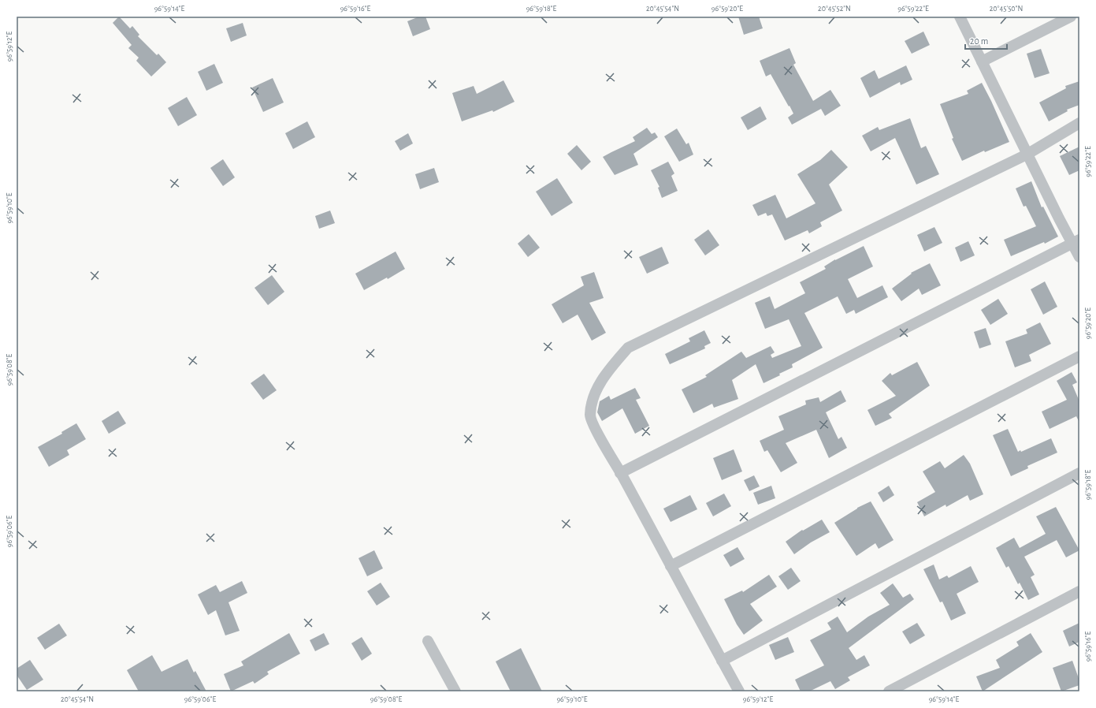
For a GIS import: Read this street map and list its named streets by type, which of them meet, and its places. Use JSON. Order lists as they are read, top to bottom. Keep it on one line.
{"scale_bar":"20 m","coordinates":["96°59'14\"E","96°59'16\"E","96°59'18\"E","20°45'54\"N","96°59'20\"E","20°45'52\"N","96°59'22\"E","20°45'50\"N","96°59'12\"E","96°59'10\"E","96°59'08\"E","96°59'06\"E"]}
